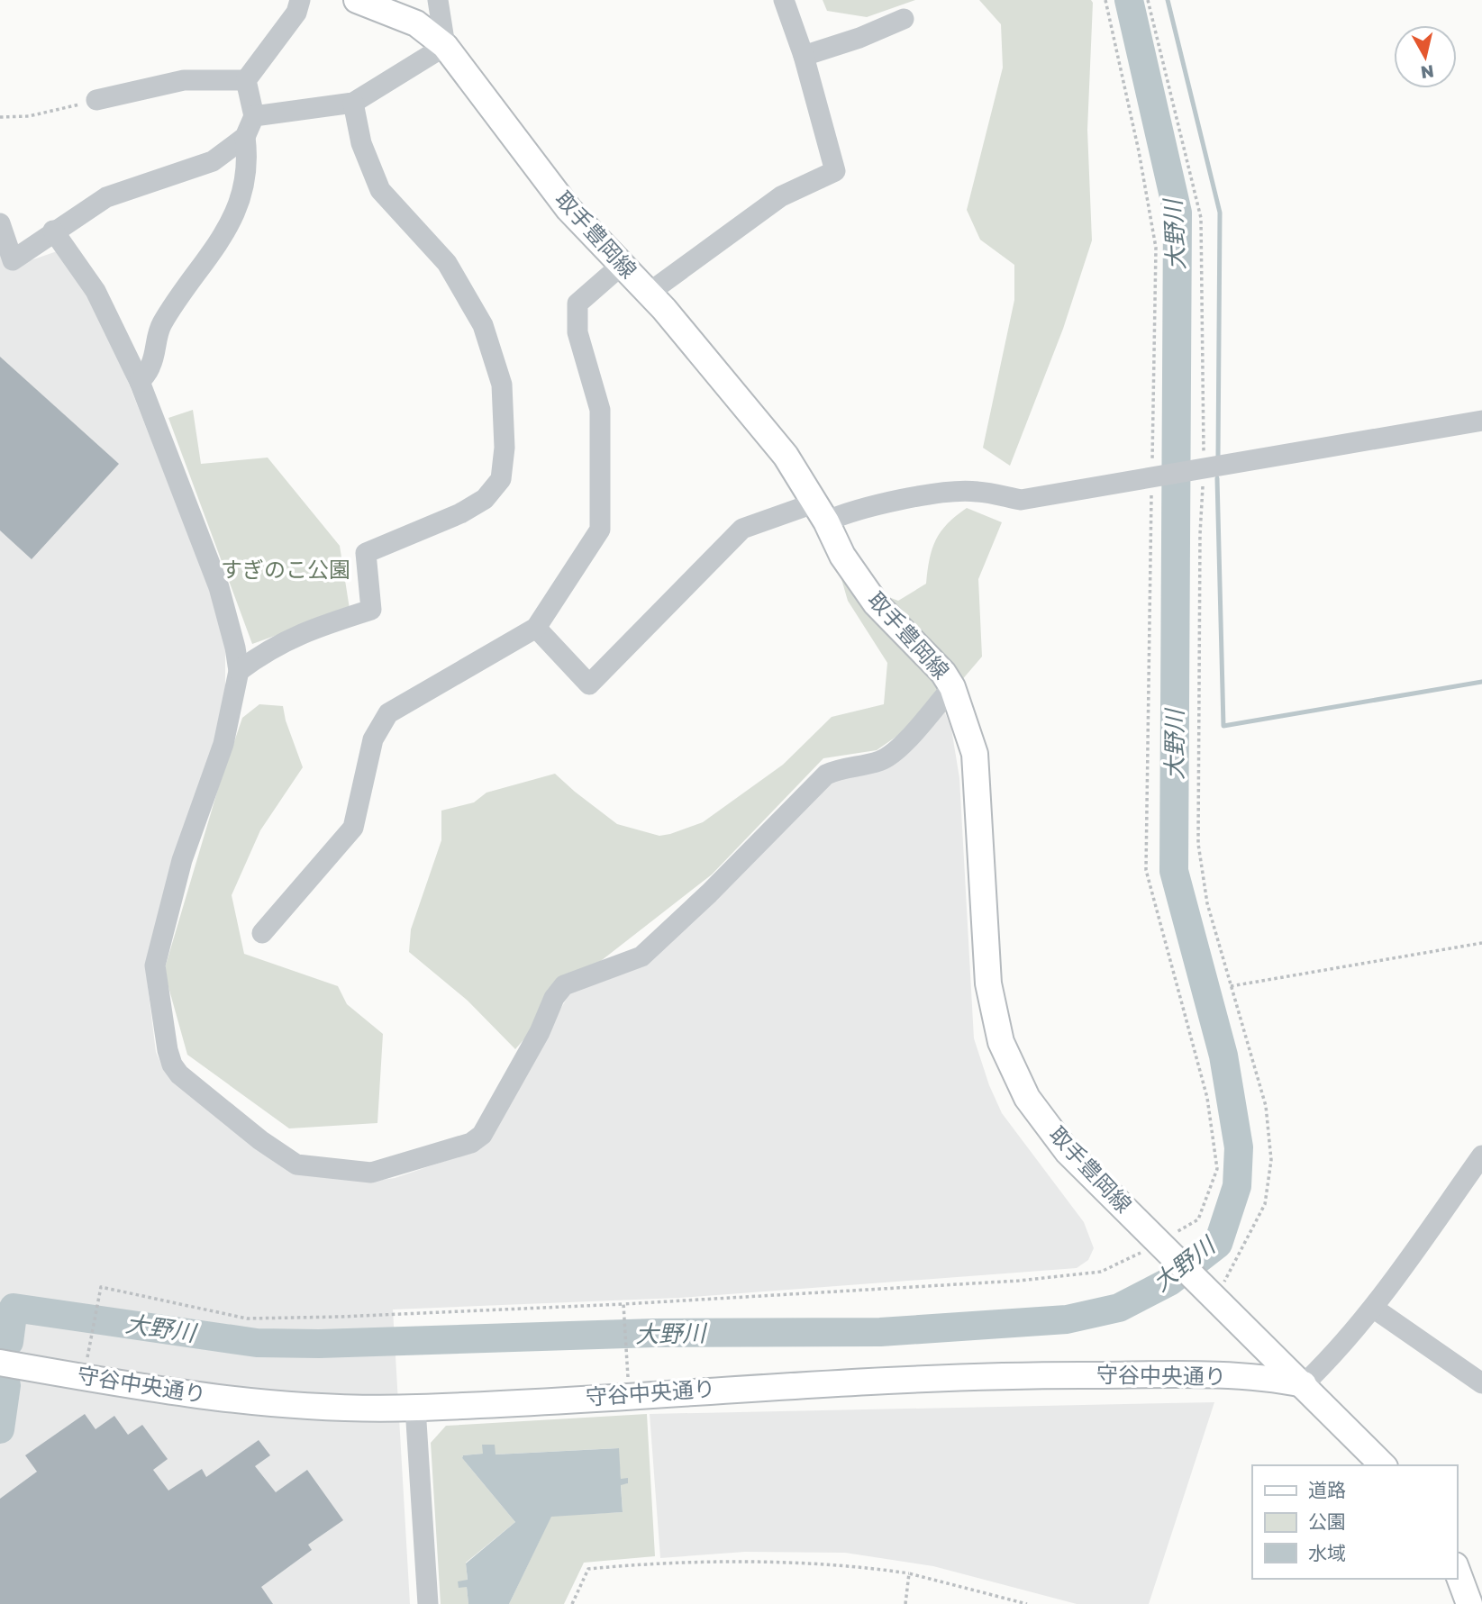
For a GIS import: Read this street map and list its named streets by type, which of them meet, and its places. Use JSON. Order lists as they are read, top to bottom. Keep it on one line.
{"streets":{"main road":["取手豊岡線","守谷中央通り"]},"crossings":[["取手豊岡線","守谷中央通り"]],"water":["大野川"],"parks":["すぎのこ公園"],"legend":["道路","公園","水域"],"north":"bottom"}
